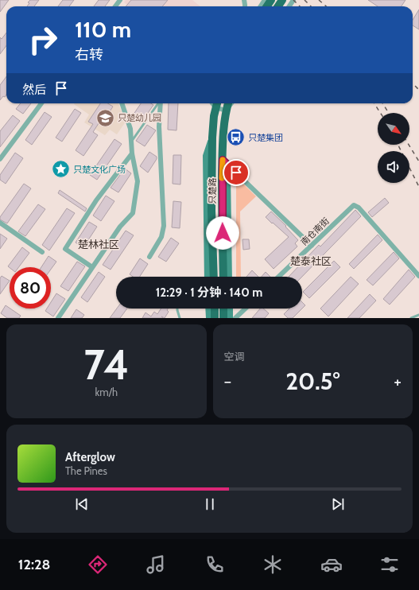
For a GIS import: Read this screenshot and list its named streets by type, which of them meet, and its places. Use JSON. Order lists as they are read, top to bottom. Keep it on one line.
{"streets":{"highway":["只楚路"],"street":["南仓南街"]},"districts":["楚林社区","楚泰社区"],"places":{"school or university":["只楚幼儿园"],"bus stop":["只楚集团"],"place":["只楚文化广场"]},"north":"bottom right","page":{"turn":["110 m","右转"],"then":"然后","limit":"80","trip":"12:29 · 1 分钟 · 140 m","tile":[["74","km/h"],"空调"],"heat":["−","20.5°","+"],"song":["Afterglow","The Pines"],"tabs":"12:28"}}
